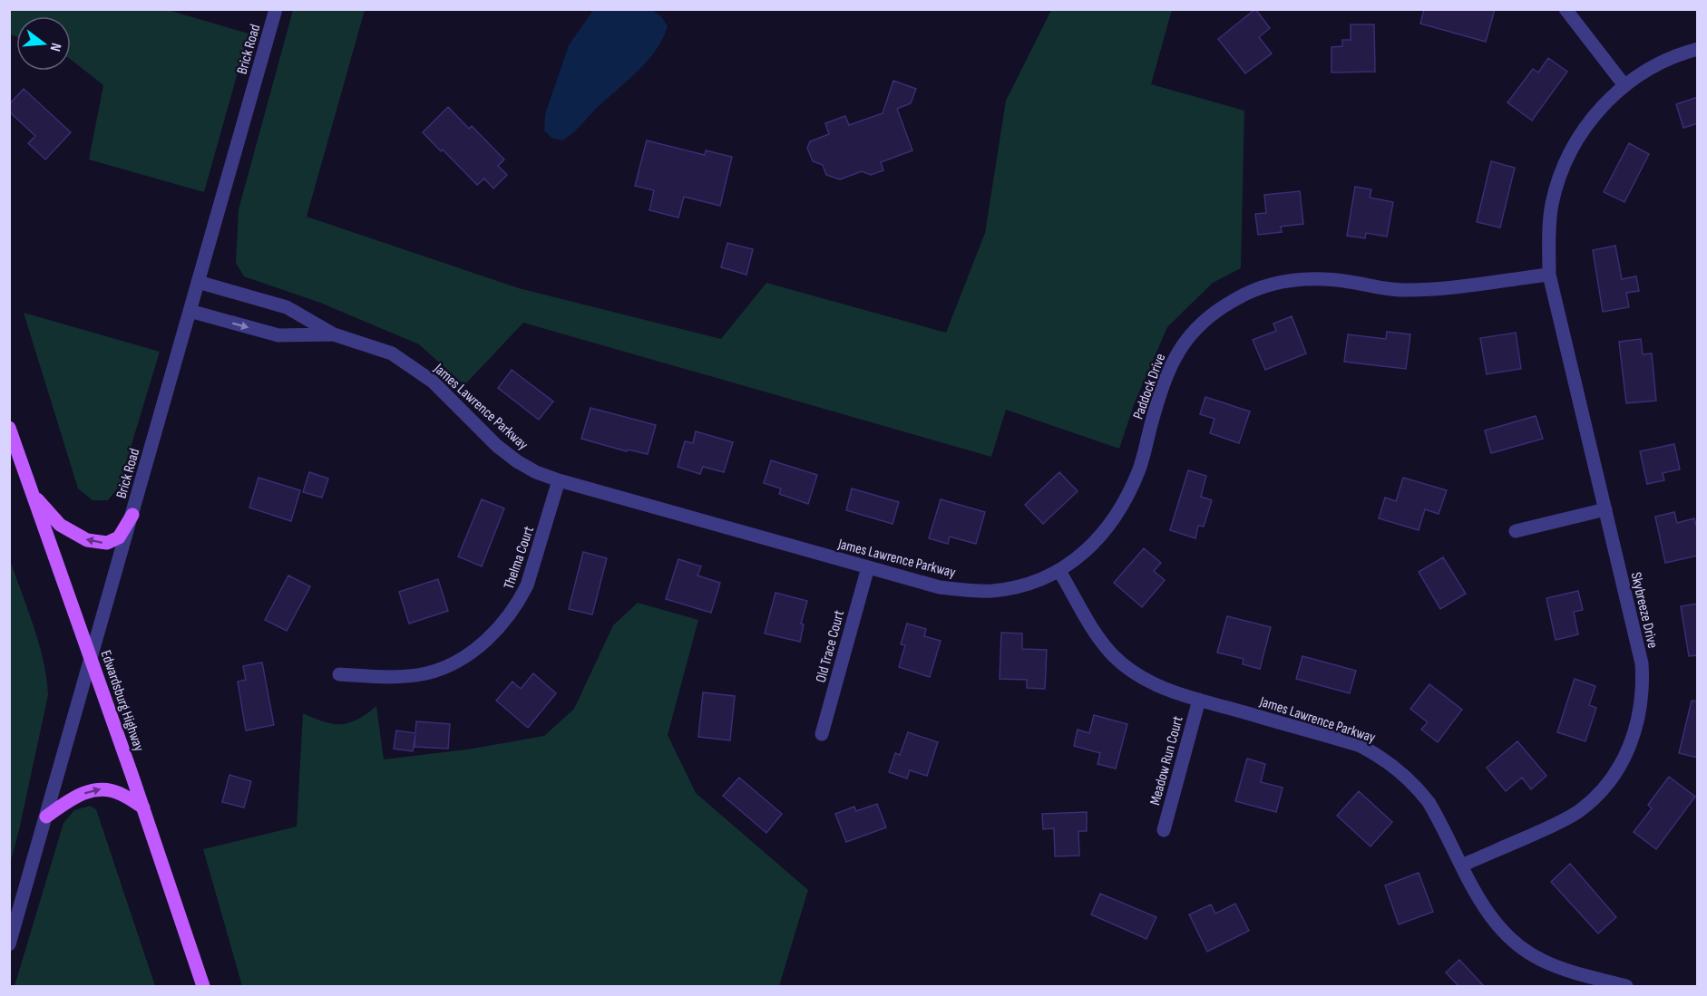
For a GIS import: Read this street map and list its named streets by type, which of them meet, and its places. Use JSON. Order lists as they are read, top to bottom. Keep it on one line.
{"streets":{"main road":["Edwardsburg Highway"],"street":["Brick Road","Paddock Drive","James Lawrence Parkway","Thelma Court","Skybreeze Drive","Old Trace Court","Meadow Run Court"]},"crossings":[["Brick Road","James Lawrence Parkway"],["Brick Road","Edwardsburg Highway"],["Paddock Drive","James Lawrence Parkway"],["Paddock Drive","Skybreeze Drive"],["James Lawrence Parkway","Thelma Court"],["James Lawrence Parkway","Skybreeze Drive"],["James Lawrence Parkway","Old Trace Court"],["James Lawrence Parkway","Meadow Run Court"]],"north":"right"}
